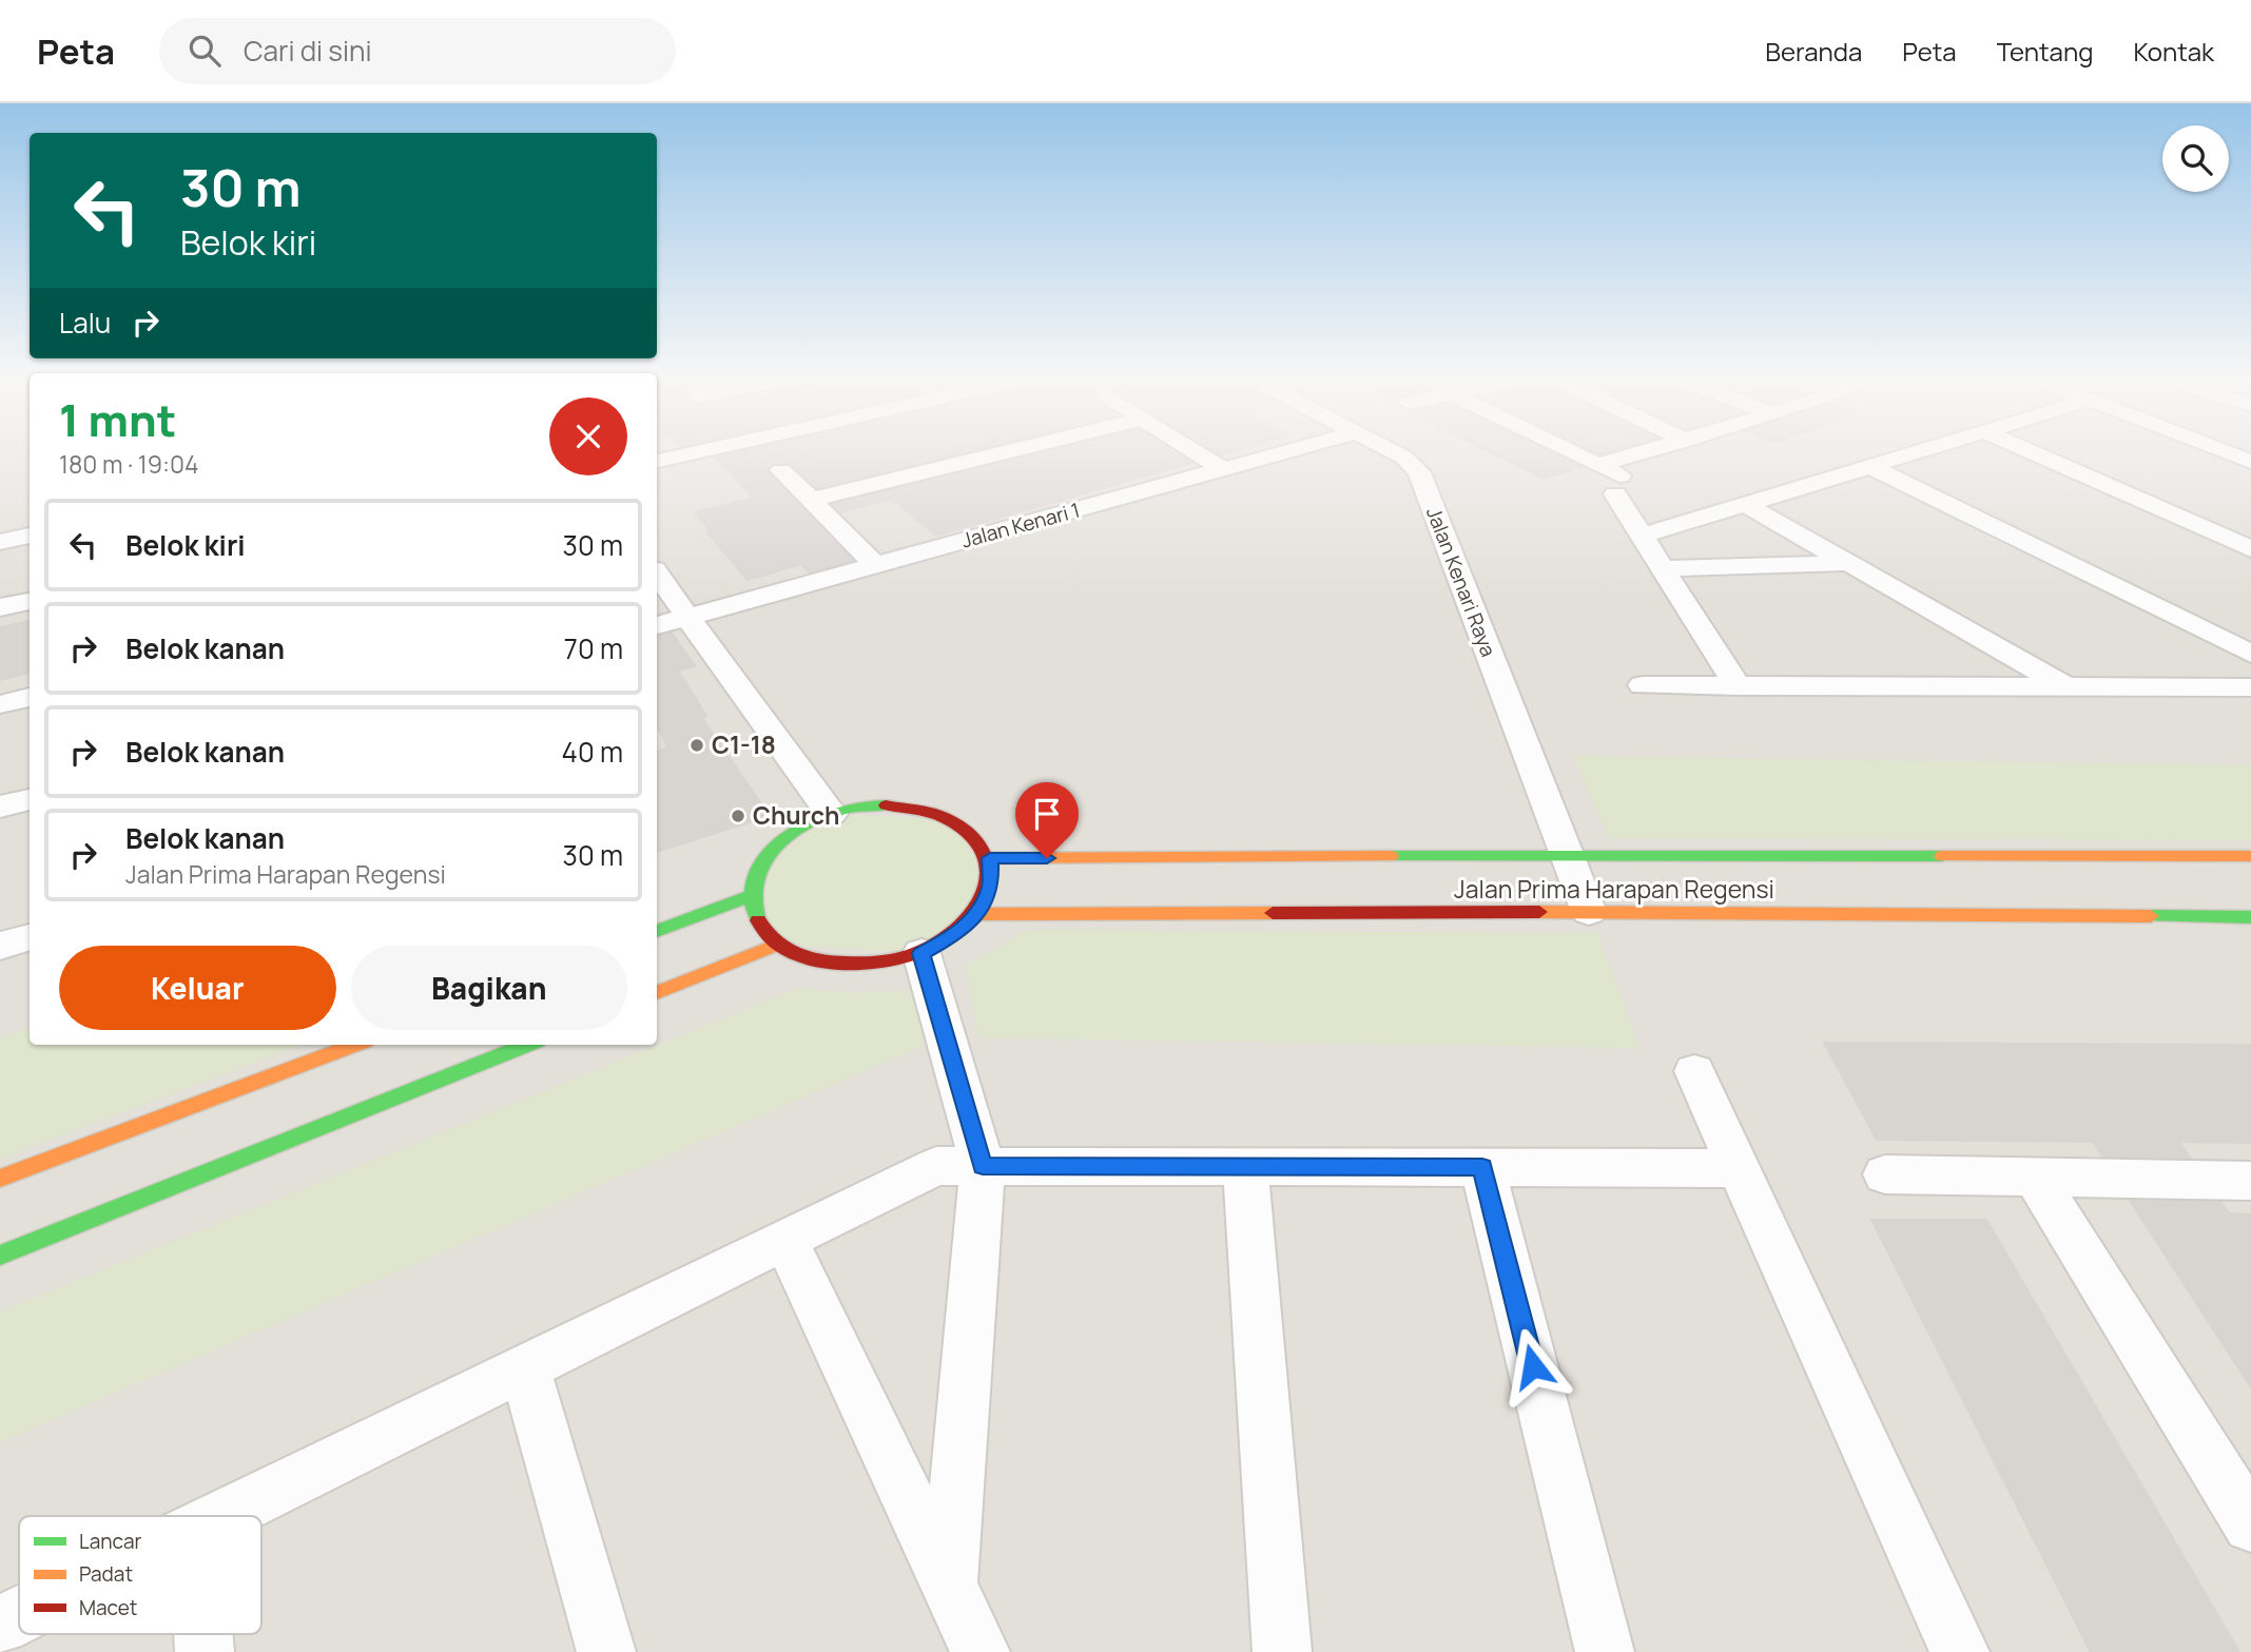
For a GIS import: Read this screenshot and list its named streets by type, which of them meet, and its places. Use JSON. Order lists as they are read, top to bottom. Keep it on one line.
{"streets":{"street":["Jalan Kenari 1","Jalan Kenari Raya","Jalan Prima Harapan Regensi"]},"crossings":[["Jalan Kenari Raya","Jalan Prima Harapan Regensi"]],"places":["C1-18","Church"],"legend":["Lancar","Padat","Macet"],"page":{"header":"Peta","search":"Cari di sini","nav":["Beranda","Peta","Tentang","Kontak"],"turn":["30 m","Belok kiri"],"then":"Lalu","heading":["1 mnt","180 m · 19:04"],"list":[{"name":"Belok kiri","value":"30 m"},{"name":"Belok kanan","value":"70 m"},{"name":"Belok kanan","value":"40 m"},{"name":"Belok kanan","note":"Jalan Prima Harapan Regensi","value":"30 m"}],"buttons":["Keluar","Bagikan"]}}
